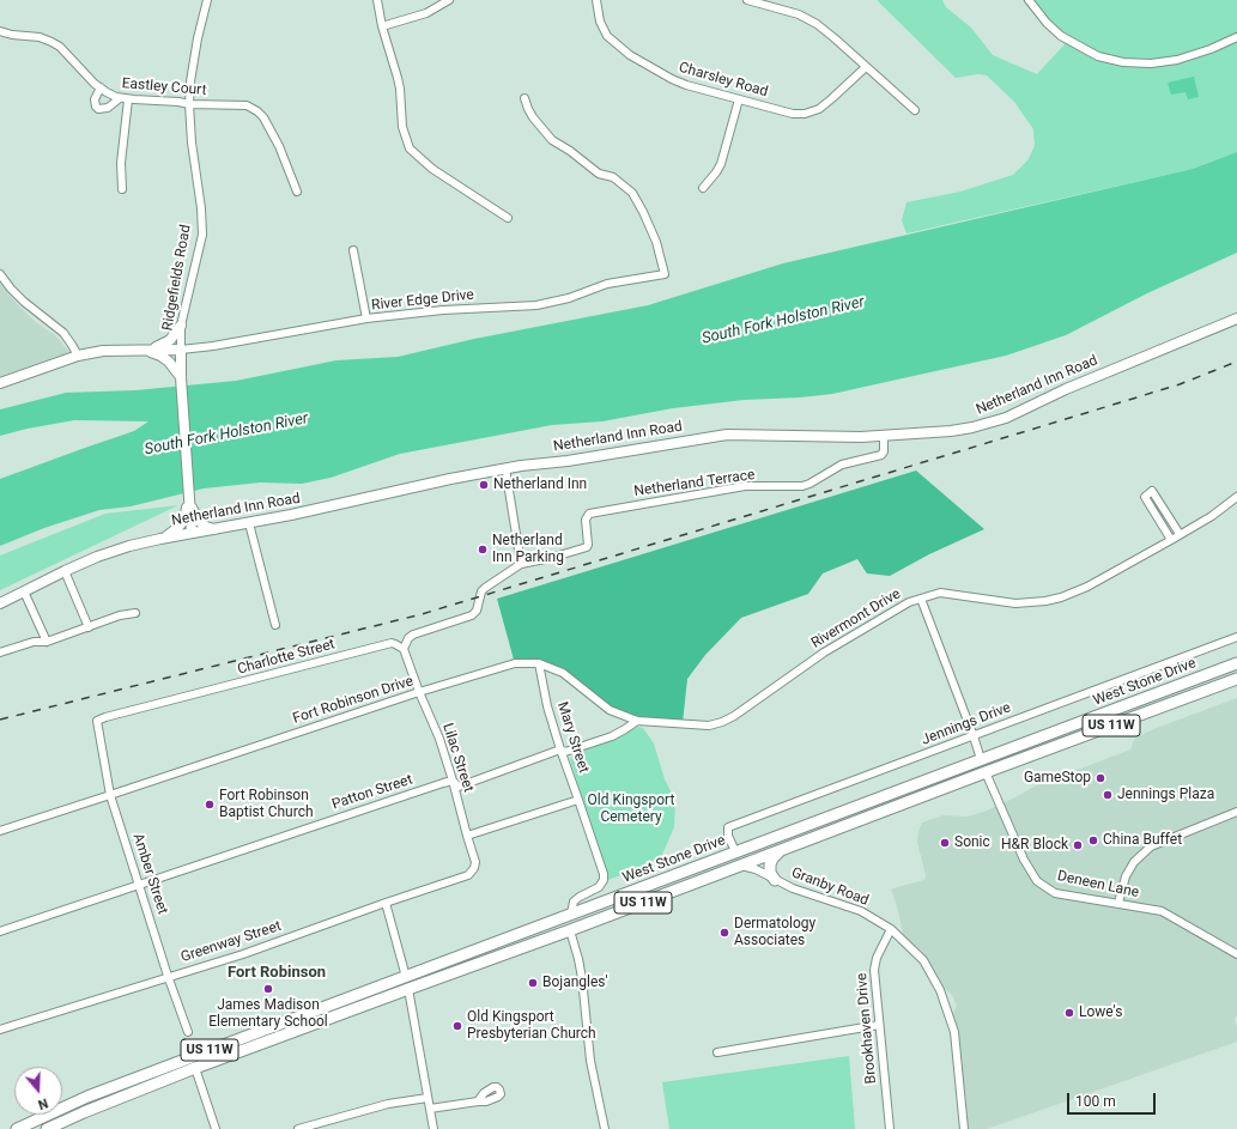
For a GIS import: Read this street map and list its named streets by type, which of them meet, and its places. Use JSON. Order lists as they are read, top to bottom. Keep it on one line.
{"streets":{"highway":["West Stone Drive","US 11W"],"main road":["Ridgefields Road","Netherland Inn Road"],"street":["Charsley Road","Eastley Court","River Edge Drive","Netherland Terrace","Rivermont Drive","Charlotte Street","Fort Robinson Drive","Jennings Drive","Mary Street","Lilac Street","Patton Street","Amber Street","Deneen Lane","Granby Road","Greenway Street","Brookhaven Drive"]},"crossings":[["Eastley Court","Ridgefields Road"],["Ridgefields Road","River Edge Drive"],["Ridgefields Road","Netherland Inn Road"],["Netherland Inn Road","Netherland Terrace"],["Rivermont Drive","Fort Robinson Drive"],["Charlotte Street","Lilac Street"],["Charlotte Street","Amber Street"],["West Stone Drive","Jennings Drive"],["West Stone Drive","Mary Street"],["West Stone Drive","Deneen Lane"],["West Stone Drive","Granby Road"],["Fort Robinson Drive","Mary Street"],["Fort Robinson Drive","Lilac Street"],["Fort Robinson Drive","Patton Street"],["Fort Robinson Drive","Amber Street"],["Mary Street","Patton Street"],["Lilac Street","Patton Street"],["Lilac Street","Greenway Street"],["Patton Street","Amber Street"],["Amber Street","Greenway Street"],["Granby Road","Brookhaven Drive"]],"districts":["Fort Robinson"],"water":["South Fork Holston River"],"parks":["Old Kingsport Cemetery"],"places":["Netherland Inn","Netherland Inn Parking","GameStop","Jennings Plaza","Fort Robinson Baptist Church","China Buffet","Sonic","H&R Block","Dermatology Associates","Bojangles'","James Madison Elementary School","Lowe's","Old Kingsport Presbyterian Church"],"scale_bar":"100 m","north":"bottom"}
